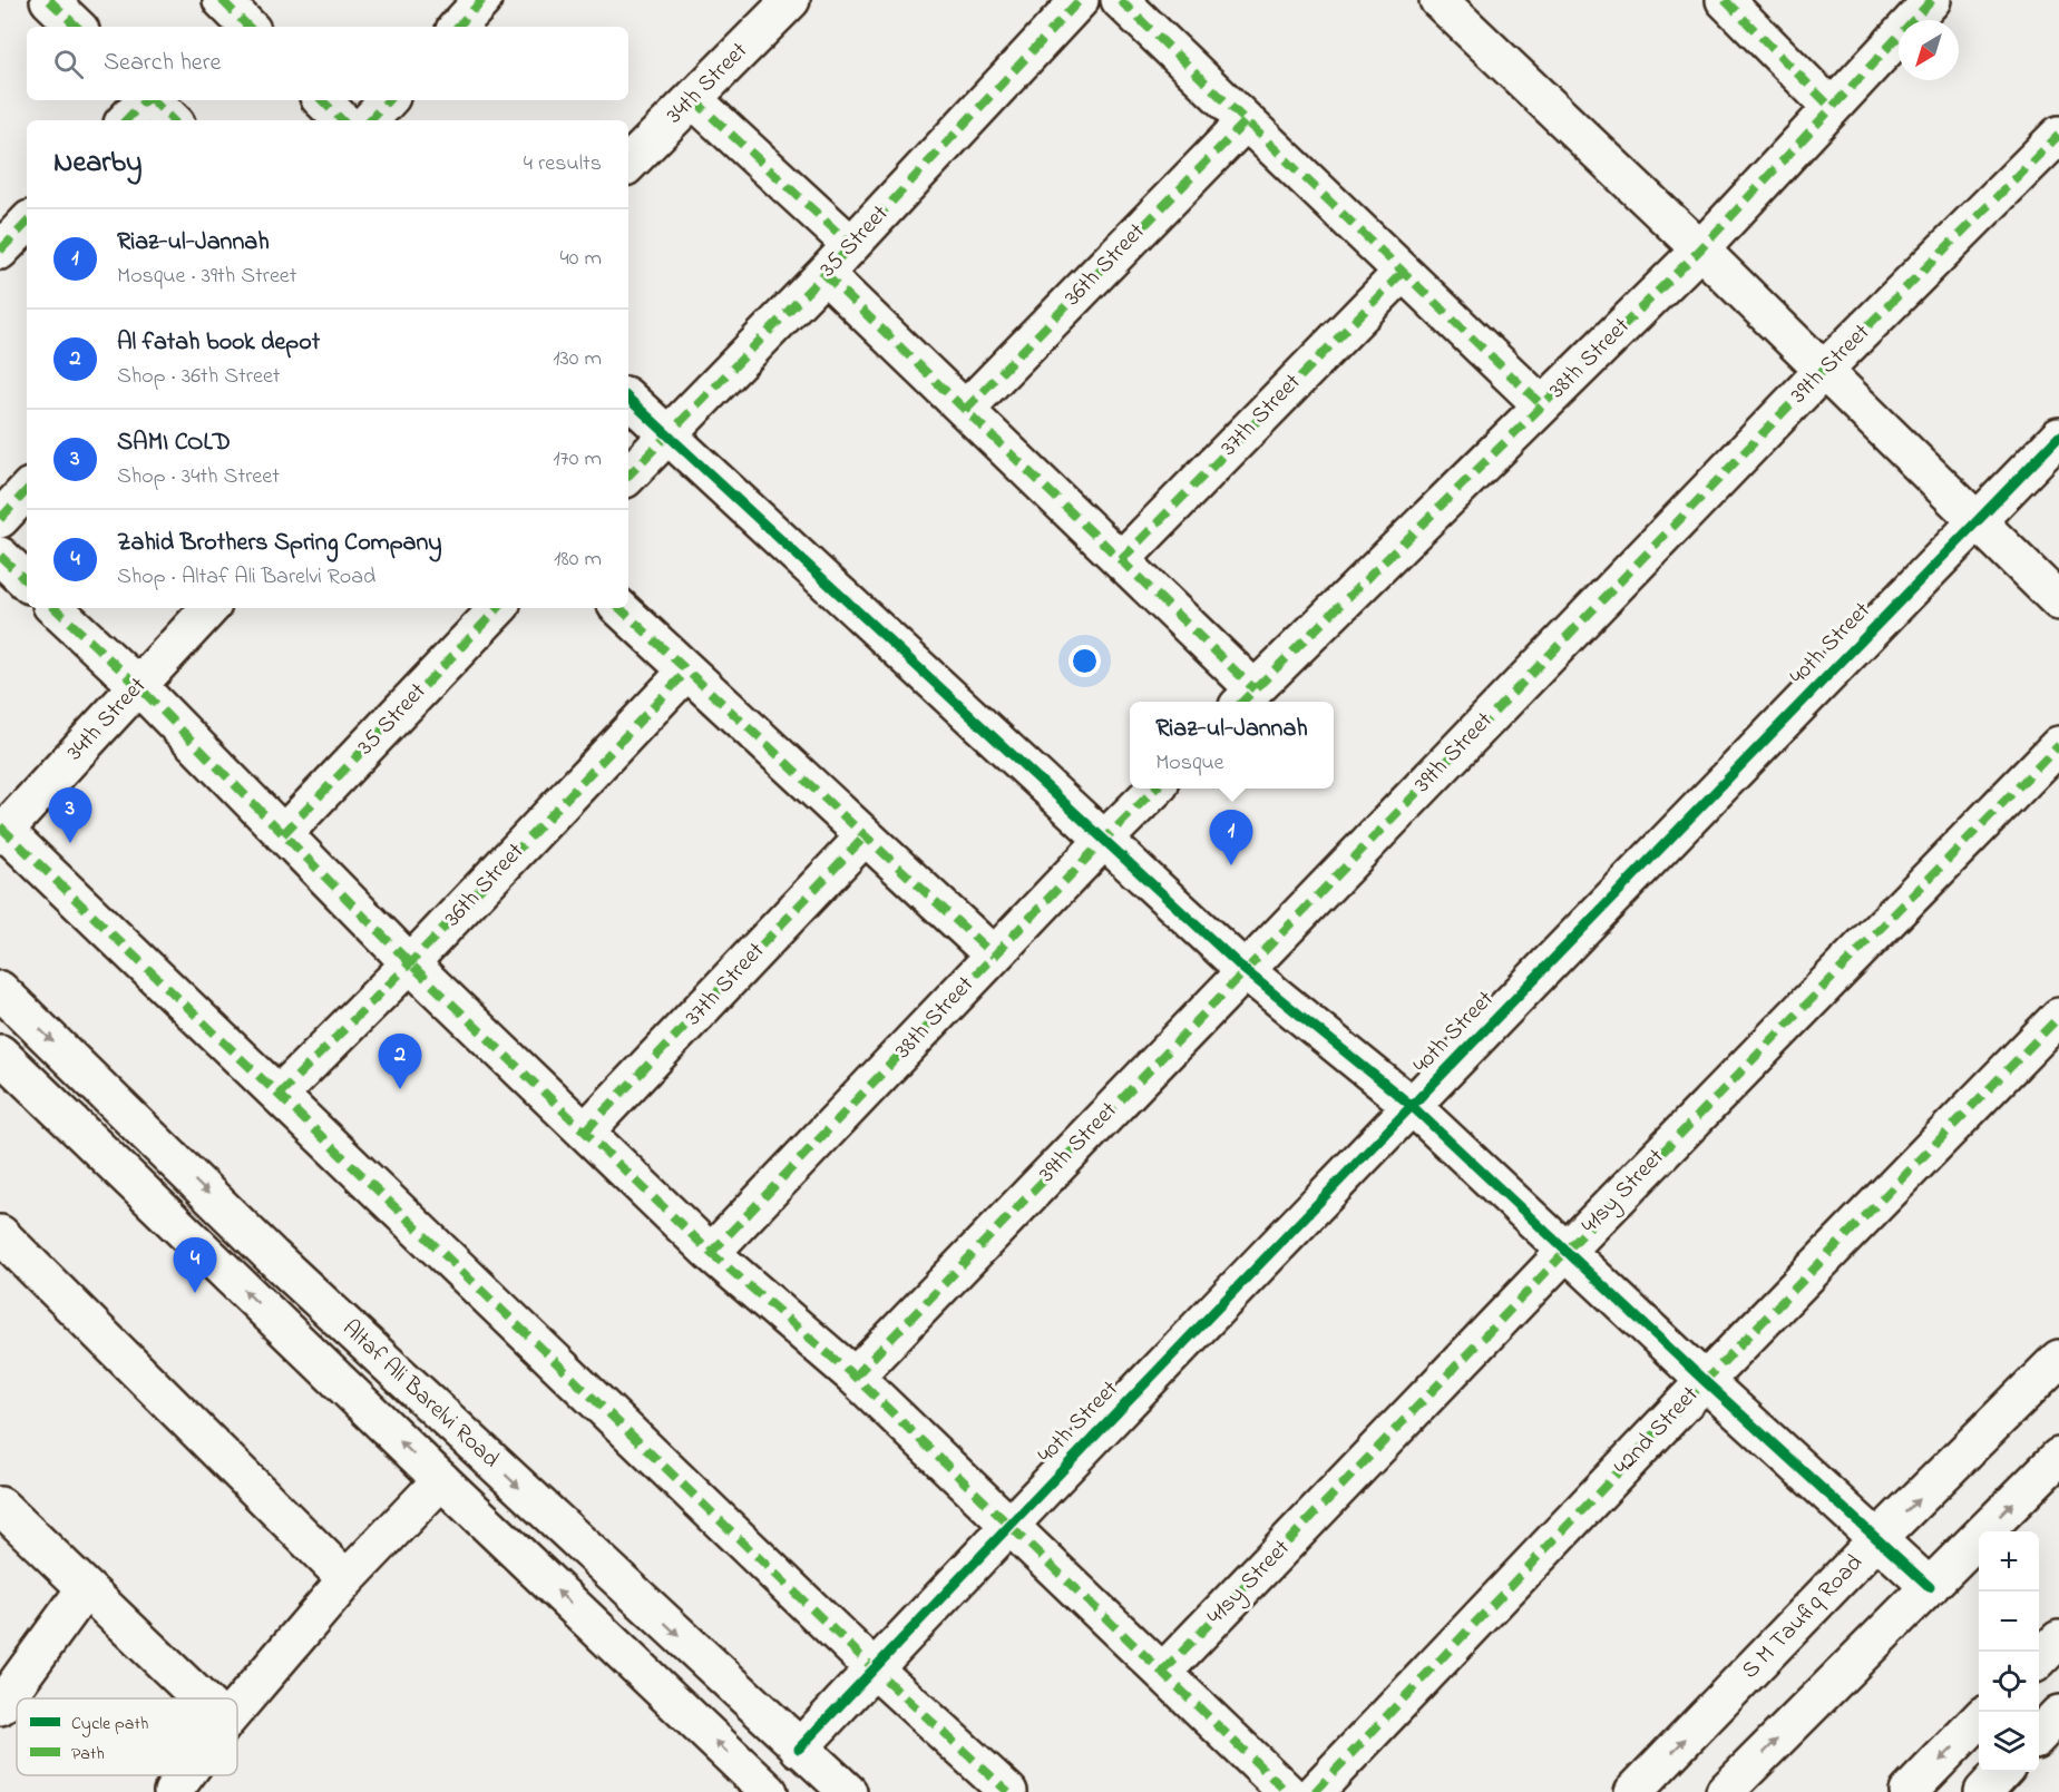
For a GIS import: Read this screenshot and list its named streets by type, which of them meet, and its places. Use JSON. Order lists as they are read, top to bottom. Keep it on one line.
{"streets":{"main road":["34th Street","35 Street","36th Street","38th Street","39th Street","37th Street","40th Street","41sy Street","Altaf Ali Barelvi Road","42nd Street","S M Taufiq Road"]},"crossings":[["40th Street","Altaf Ali Barelvi Road"]],"legend":["Cycle path","Path"],"north":"bottom left","page":{"search":"Search here","heading":["Nearby","4 results"],"list":[{"mark":"1","name":"Riaz-ul-Jannah","note":"Mosque · 39th Street","value":"40 m"},{"mark":"2","name":"Al fatah book depot","note":"Shop · 36th Street","value":"130 m"},{"mark":"3","name":"SAMI COLD","note":"Shop · 34th Street","value":"170 m"},{"mark":"4","name":"Zahid Brothers Spring Company","note":"Shop · Altaf Ali Barelvi Road","value":"180 m"}],"popup":["Riaz-ul-Jannah","Mosque"],"pins":["3","1","2","4"],"map_buttons":["+","−"]}}
